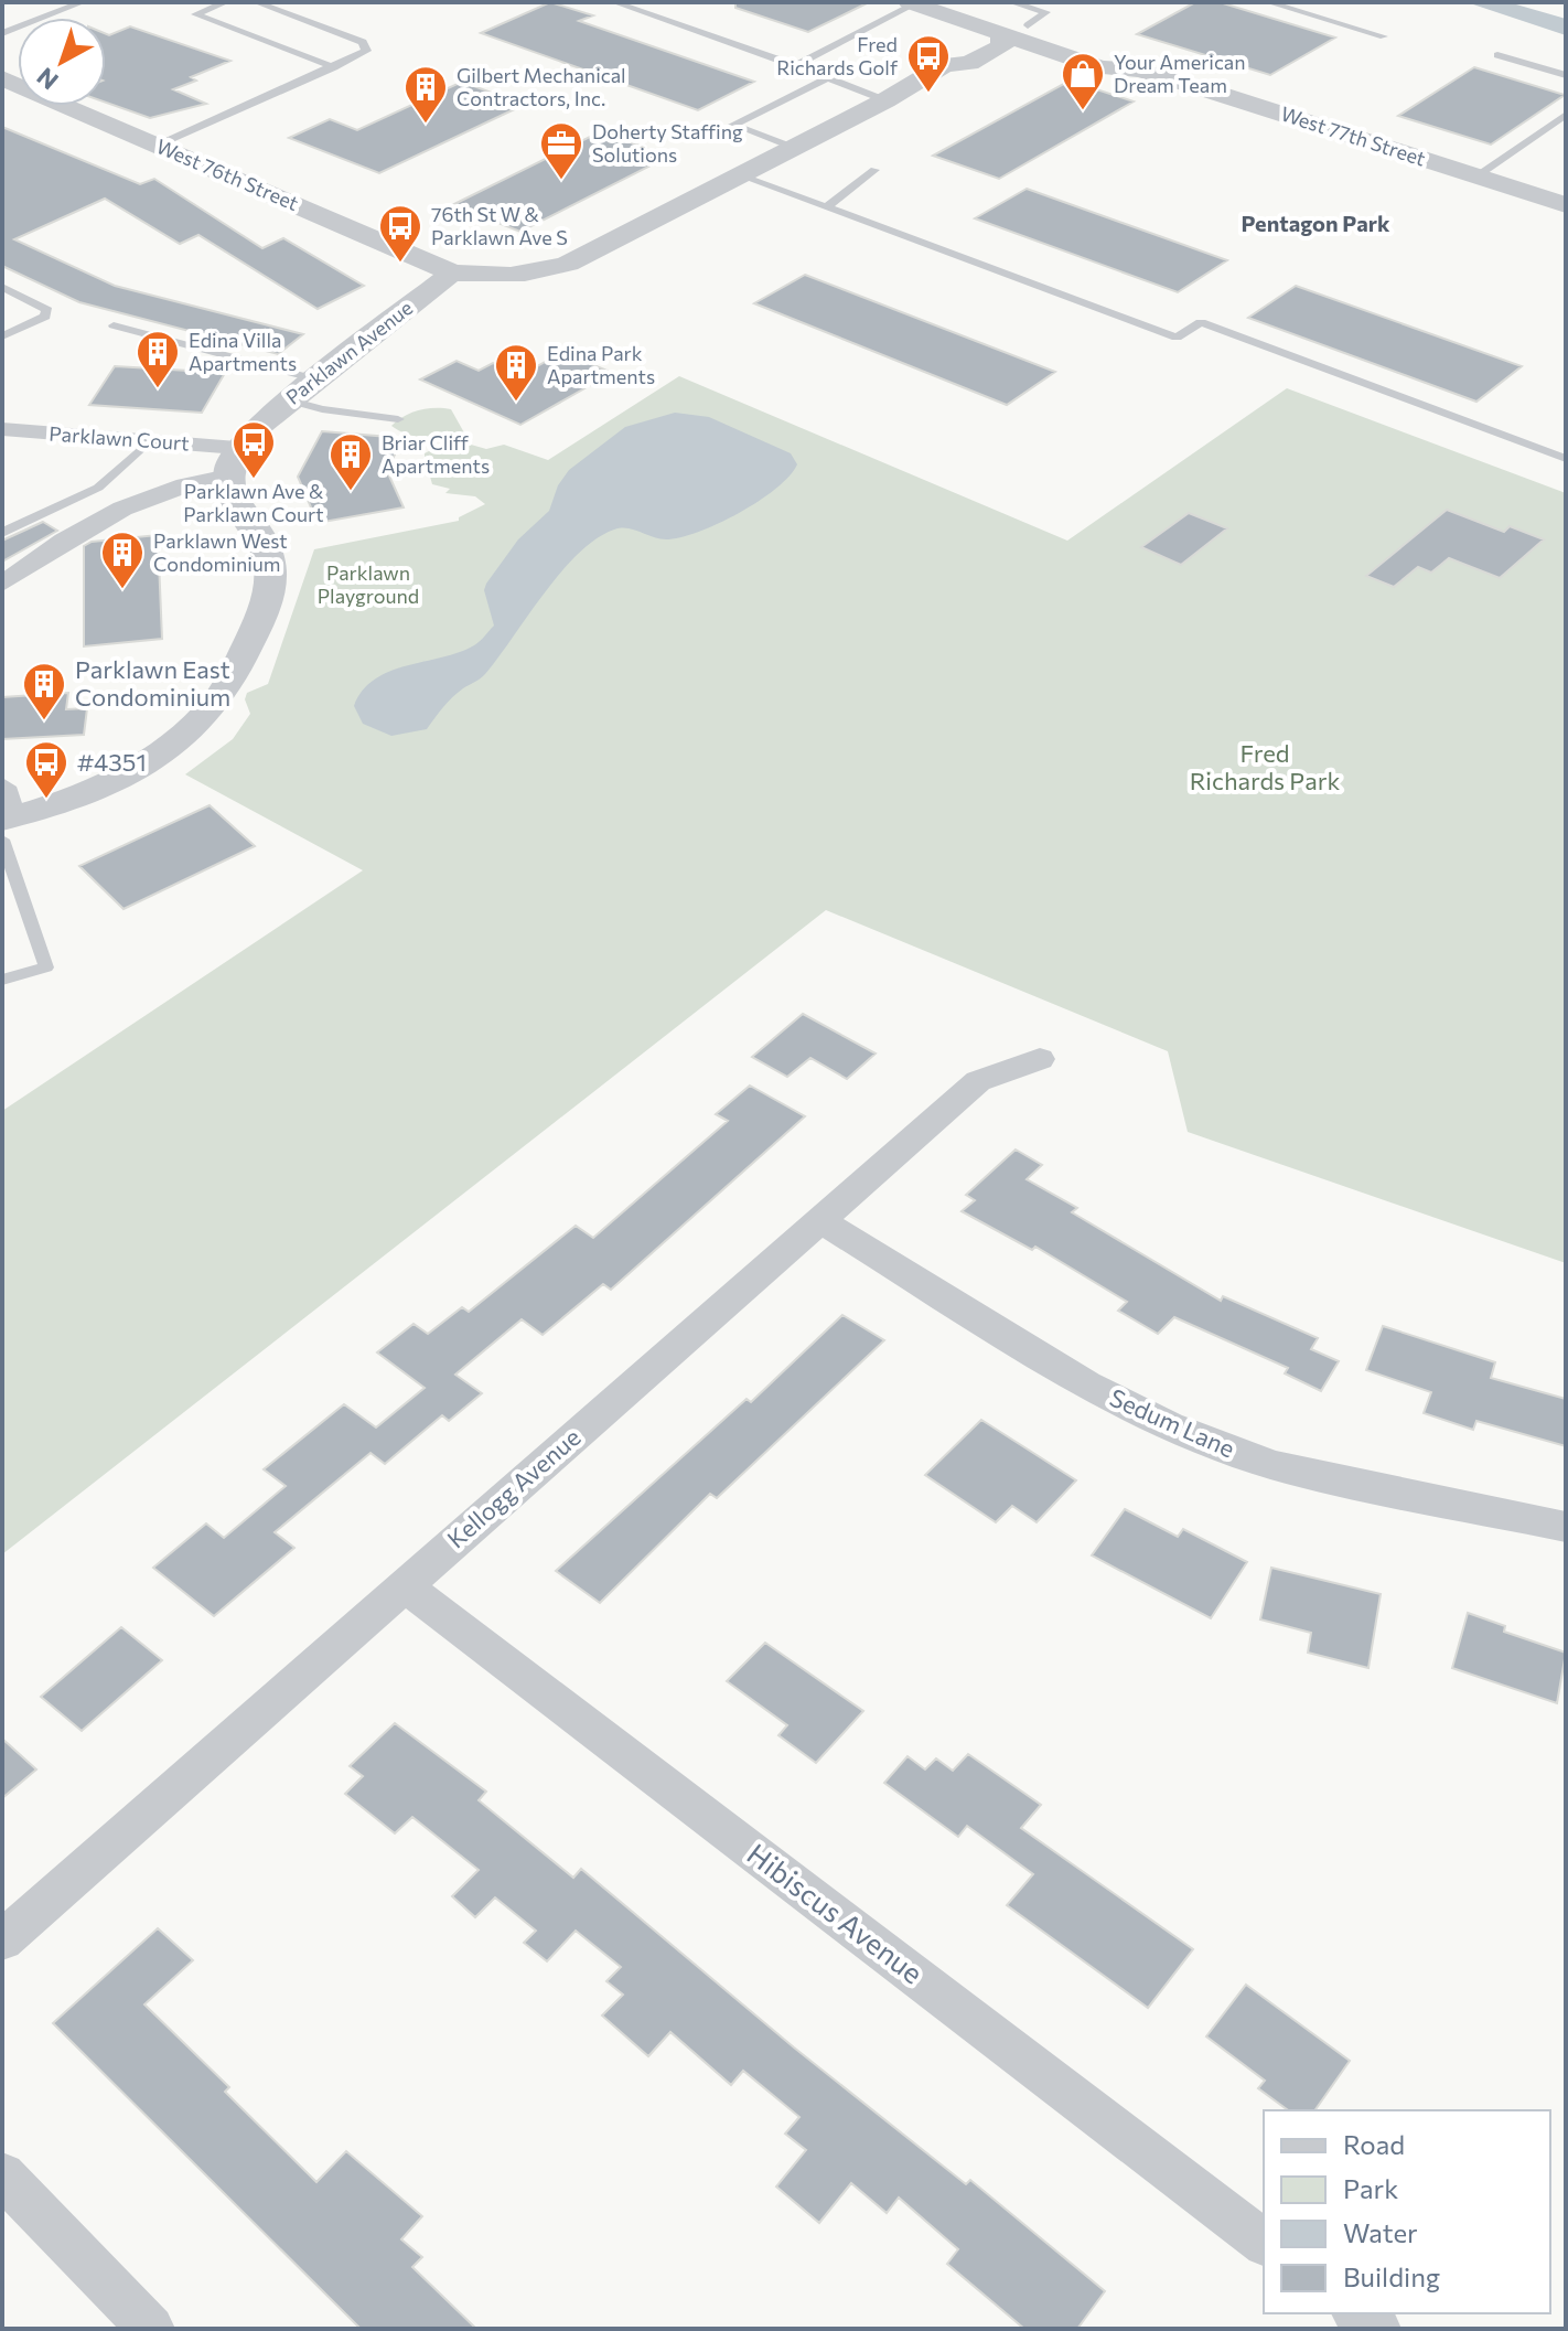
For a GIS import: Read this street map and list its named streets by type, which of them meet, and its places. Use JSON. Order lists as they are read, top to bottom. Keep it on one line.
{"streets":{"street":["West 77th Street","West 76th Street","Parklawn Avenue","Parklawn Court","Sedum Lane","Kellogg Avenue","Hibiscus Avenue"]},"crossings":[["West 76th Street","Parklawn Avenue"],["Parklawn Avenue","Parklawn Court"],["Sedum Lane","Kellogg Avenue"],["Kellogg Avenue","Hibiscus Avenue"]],"districts":["Pentagon Park"],"parks":["Parklawn Playground","Fred Richards Park"],"places":{"bus stop":["Fred Richards Golf","76th St W & Parklawn Ave S","Parklawn Ave & Parklawn Court","#4351"],"shop":["Your American Dream Team"],"building":["Gilbert Mechanical Contractors, Inc.","Edina Villa Apartments","Edina Park Apartments","Briar Cliff Apartments","Parklawn West Condominium","Parklawn East Condominium"],"office":["Doherty Staffing Solutions"]},"legend":["Road","Park","Water","Building"],"north":"bottom left"}
